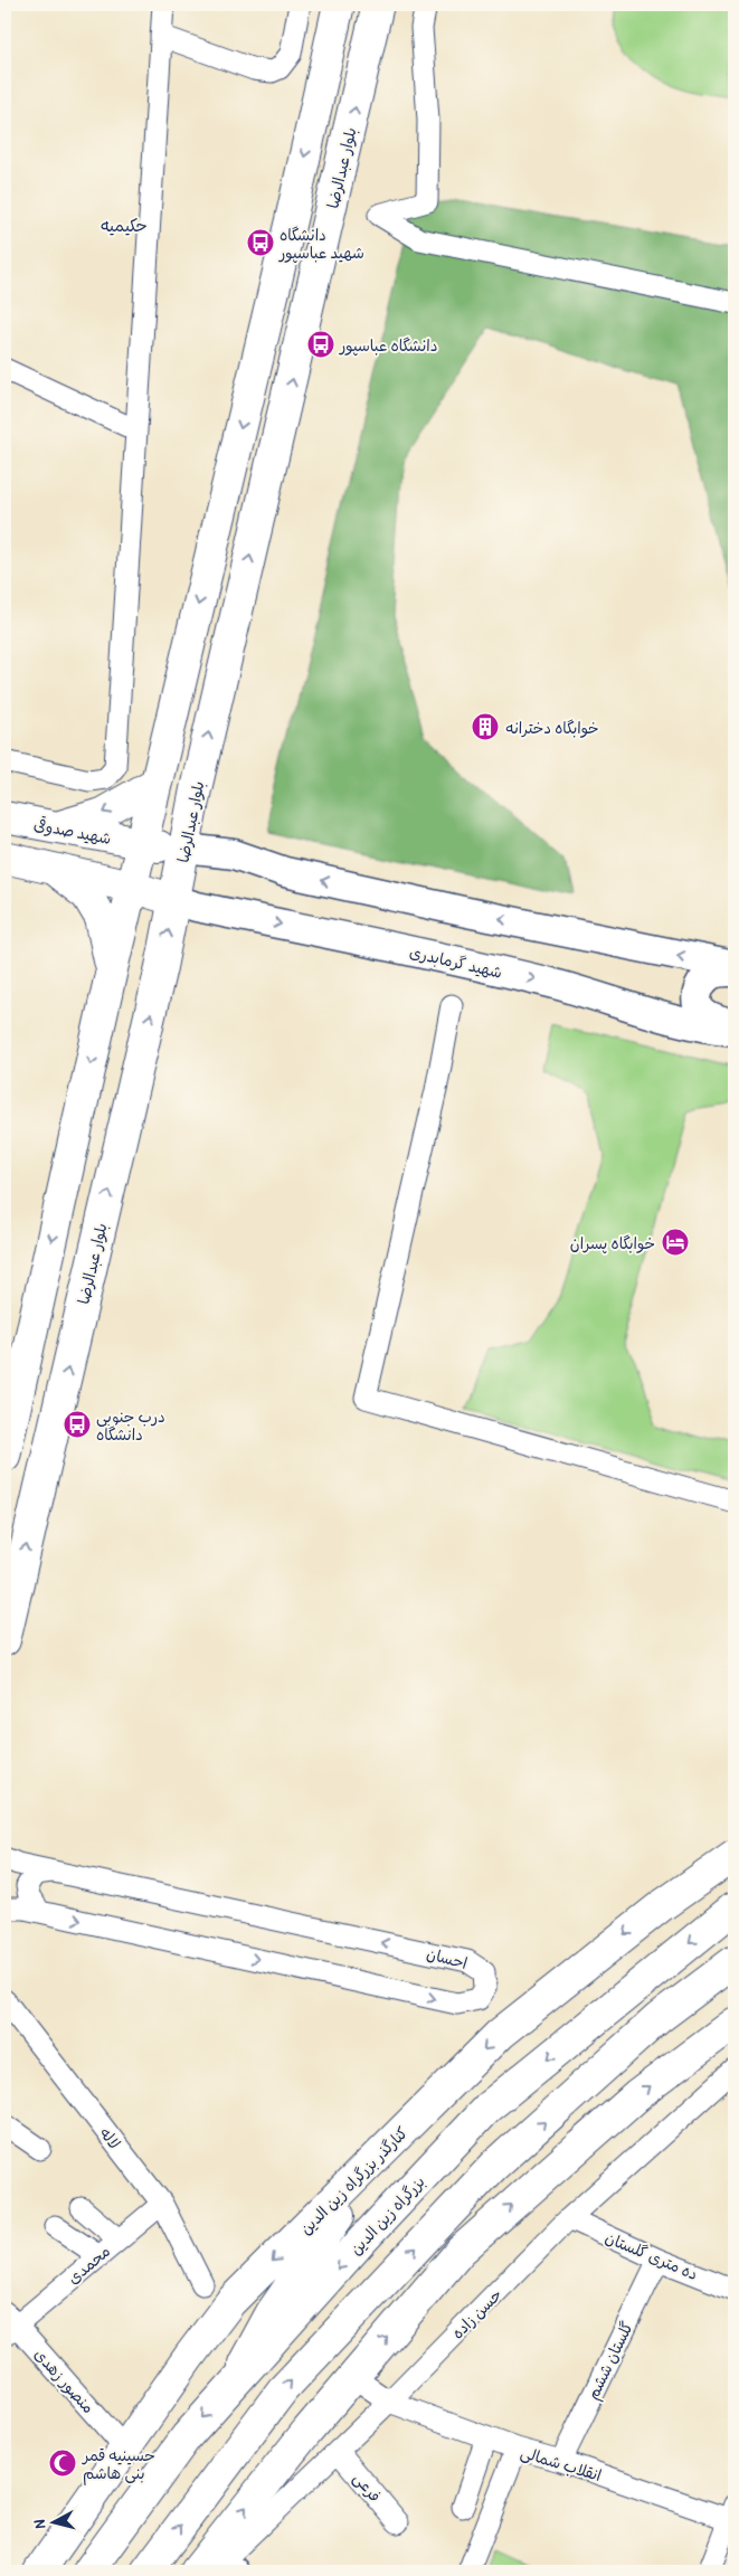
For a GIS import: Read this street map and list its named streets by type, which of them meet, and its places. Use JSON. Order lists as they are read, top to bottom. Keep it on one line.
{"streets":{"main road":["بلوار عبدالرضا","شهید صدوقی","شهید گرمابدری","کنارگذر بزرگراه زین الدین","بزرگراه زین الدین"],"street":["احسان","لاله","ده متری گلستان","محمدی","حسن زاده","گلستان ششم","منصور زهدی","انقلاب شمالی","فرعی"]},"crossings":[["بلوار عبدالرضا","شهید صدوقی"],["بلوار عبدالرضا","شهید گرمابدری"],["لاله","محمدی"],["کنارگذر بزرگراه زین الدین","منصور زهدی"],["ده متری گلستان","حسن زاده"],["ده متری گلستان","گلستان ششم"],["محمدی","منصور زهدی"],["حسن زاده","انقلاب شمالی"],["حسن زاده","فرعی"],["گلستان ششم","انقلاب شمالی"]],"districts":["حکیمیه"],"places":{"bus stop":["دانشگاه شهید عباسپور","دانشگاه عباسپور","درب جنوبی دانشگاه"],"building":["خوابگاه دخترانه"],"hotel":["خوابگاه پسران"],"mosque":["حسینیه قمر بنی هاشم"]},"north":"left"}
